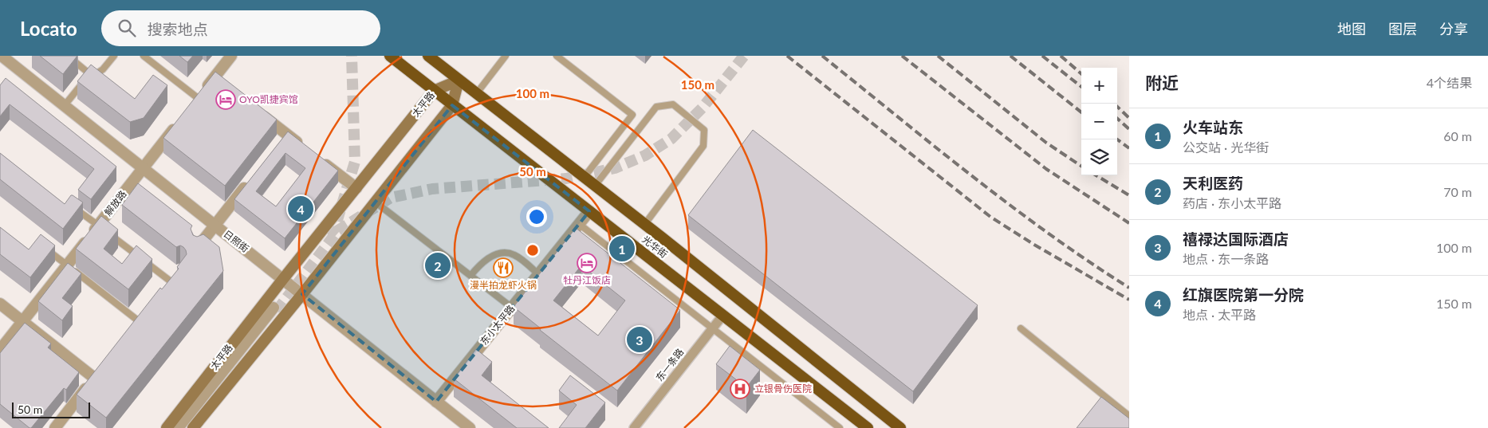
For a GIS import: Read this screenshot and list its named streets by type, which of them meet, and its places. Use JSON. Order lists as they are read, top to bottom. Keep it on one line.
{"streets":{"highway":["光华街"],"main road":["太平路"],"street":["解放路","日照街","东小太平路","东一条路"]},"crossings":[["太平路","日照街"],["太平路","光华街"],["解放路","日照街"],["日照街","东小太平路"],["光华街","东小太平路"],["光华街","东一条路"]],"places":{"hotel":["OYO凯捷宾馆","牡丹江饭店"],"restaurant":["漫半拍龙虾火锅"],"hospital":["立银骨伤医院"]},"scale_bar":"50 m","page":{"header":"Locato","search":"搜索地点","nav":["地图","图层","分享"],"heading":["附近","4个结果"],"map_buttons":["+","−"],"list":[{"mark":"1","name":"火车站东","note":"公交站 · 光华街","value":"60 m"},{"mark":"2","name":"天利医药","note":"药店 · 东小太平路","value":"70 m"},{"mark":"3","name":"禧禄达国际酒店","note":"地点 · 东一条路","value":"100 m"},{"mark":"4","name":"红旗医院第一分院","note":"地点 · 太平路","value":"150 m"}],"pins":["4","1","2","3"],"scale":"50 m"},"rings":["150 m","100 m","50 m"]}
